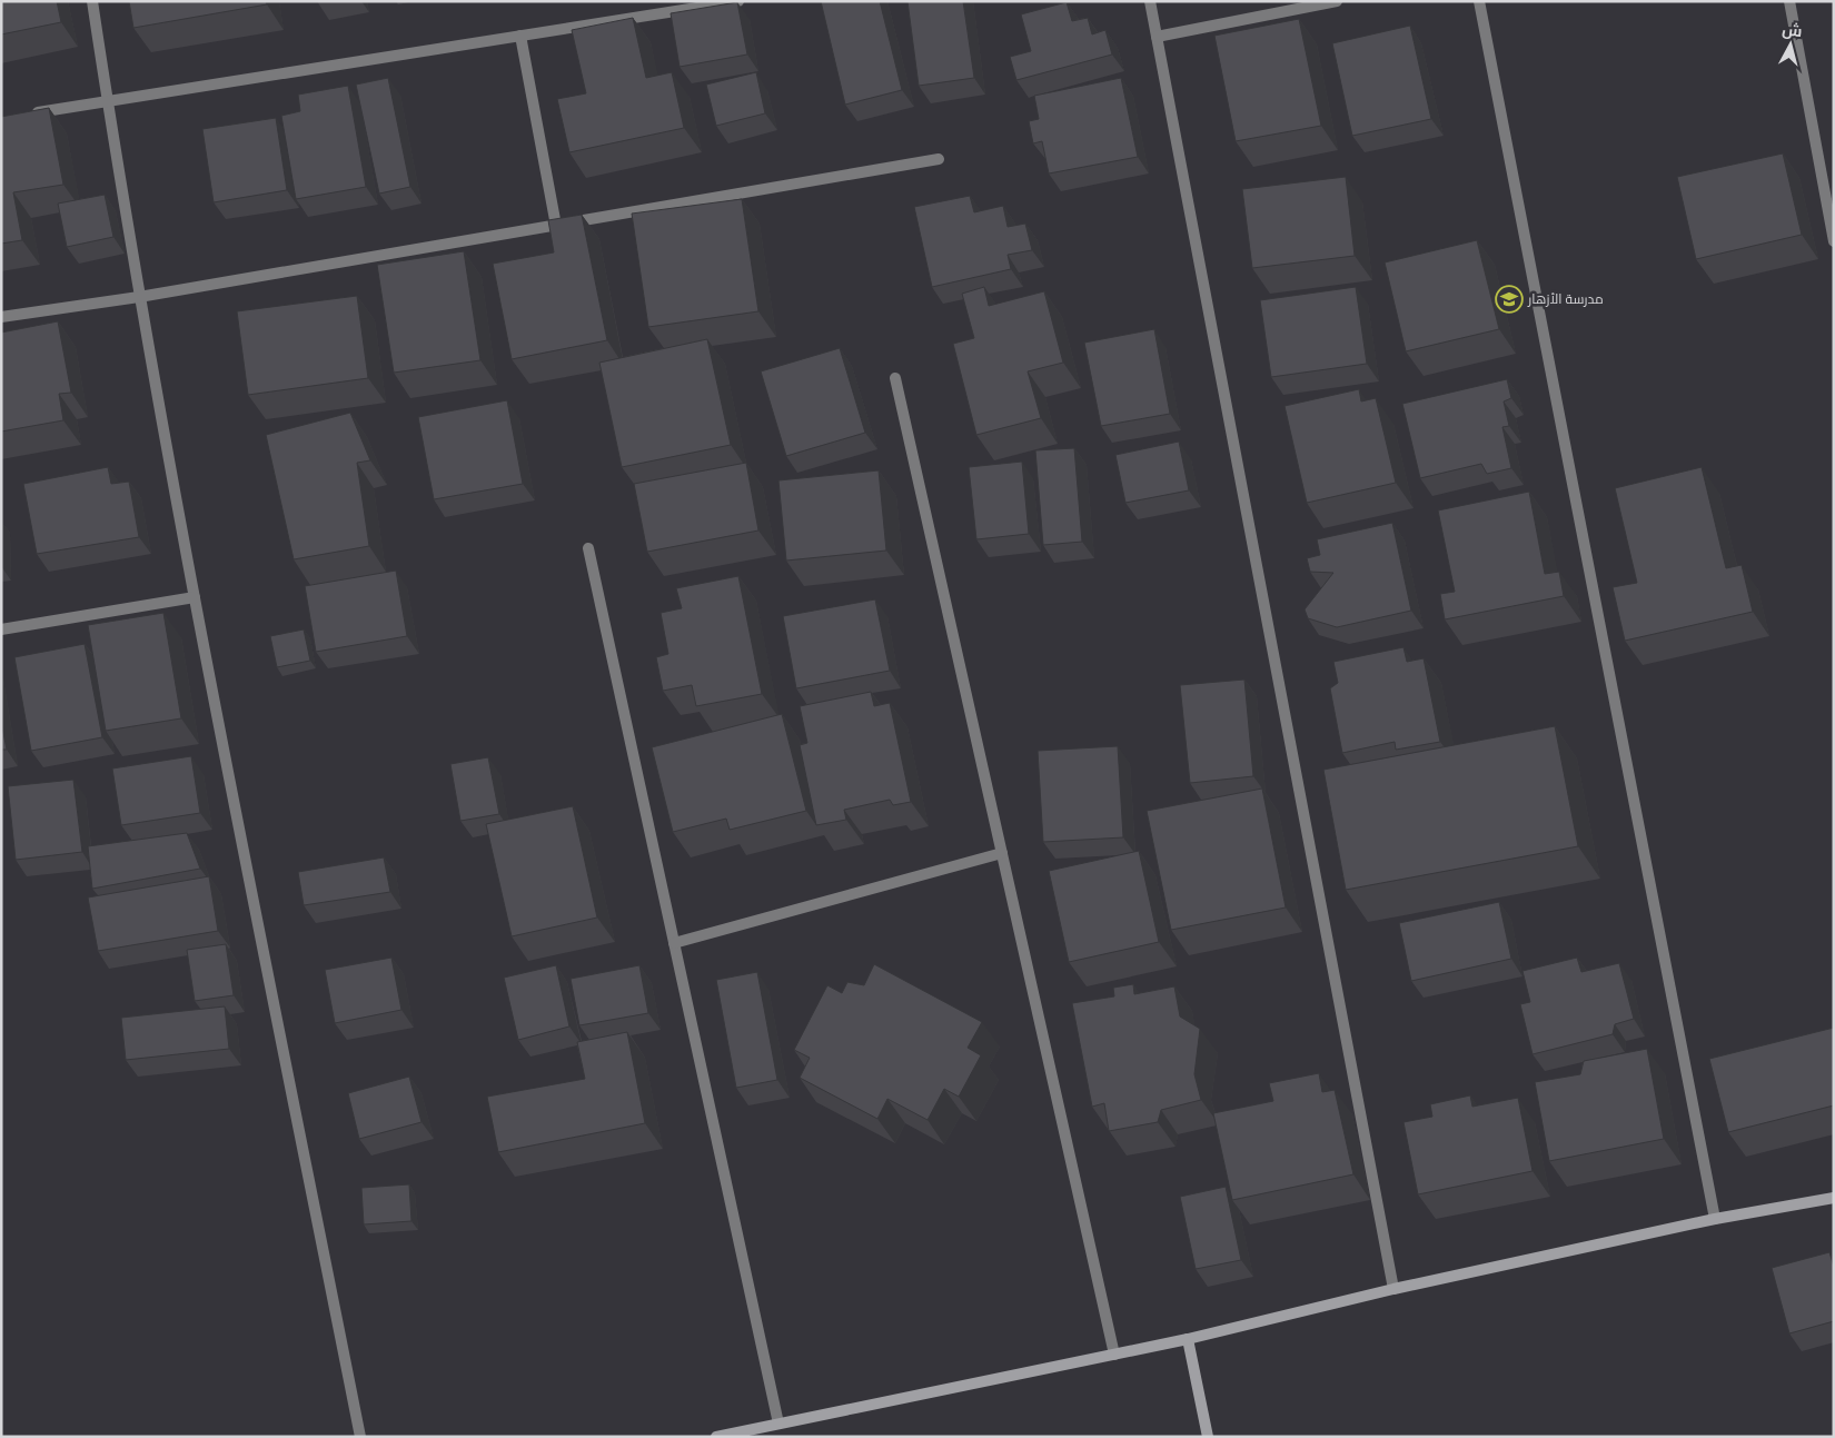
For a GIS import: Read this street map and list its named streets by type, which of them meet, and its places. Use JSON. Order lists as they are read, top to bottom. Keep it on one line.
{"places":{"school or university":["مدرسة الأزهار"]},"north":"top"}
